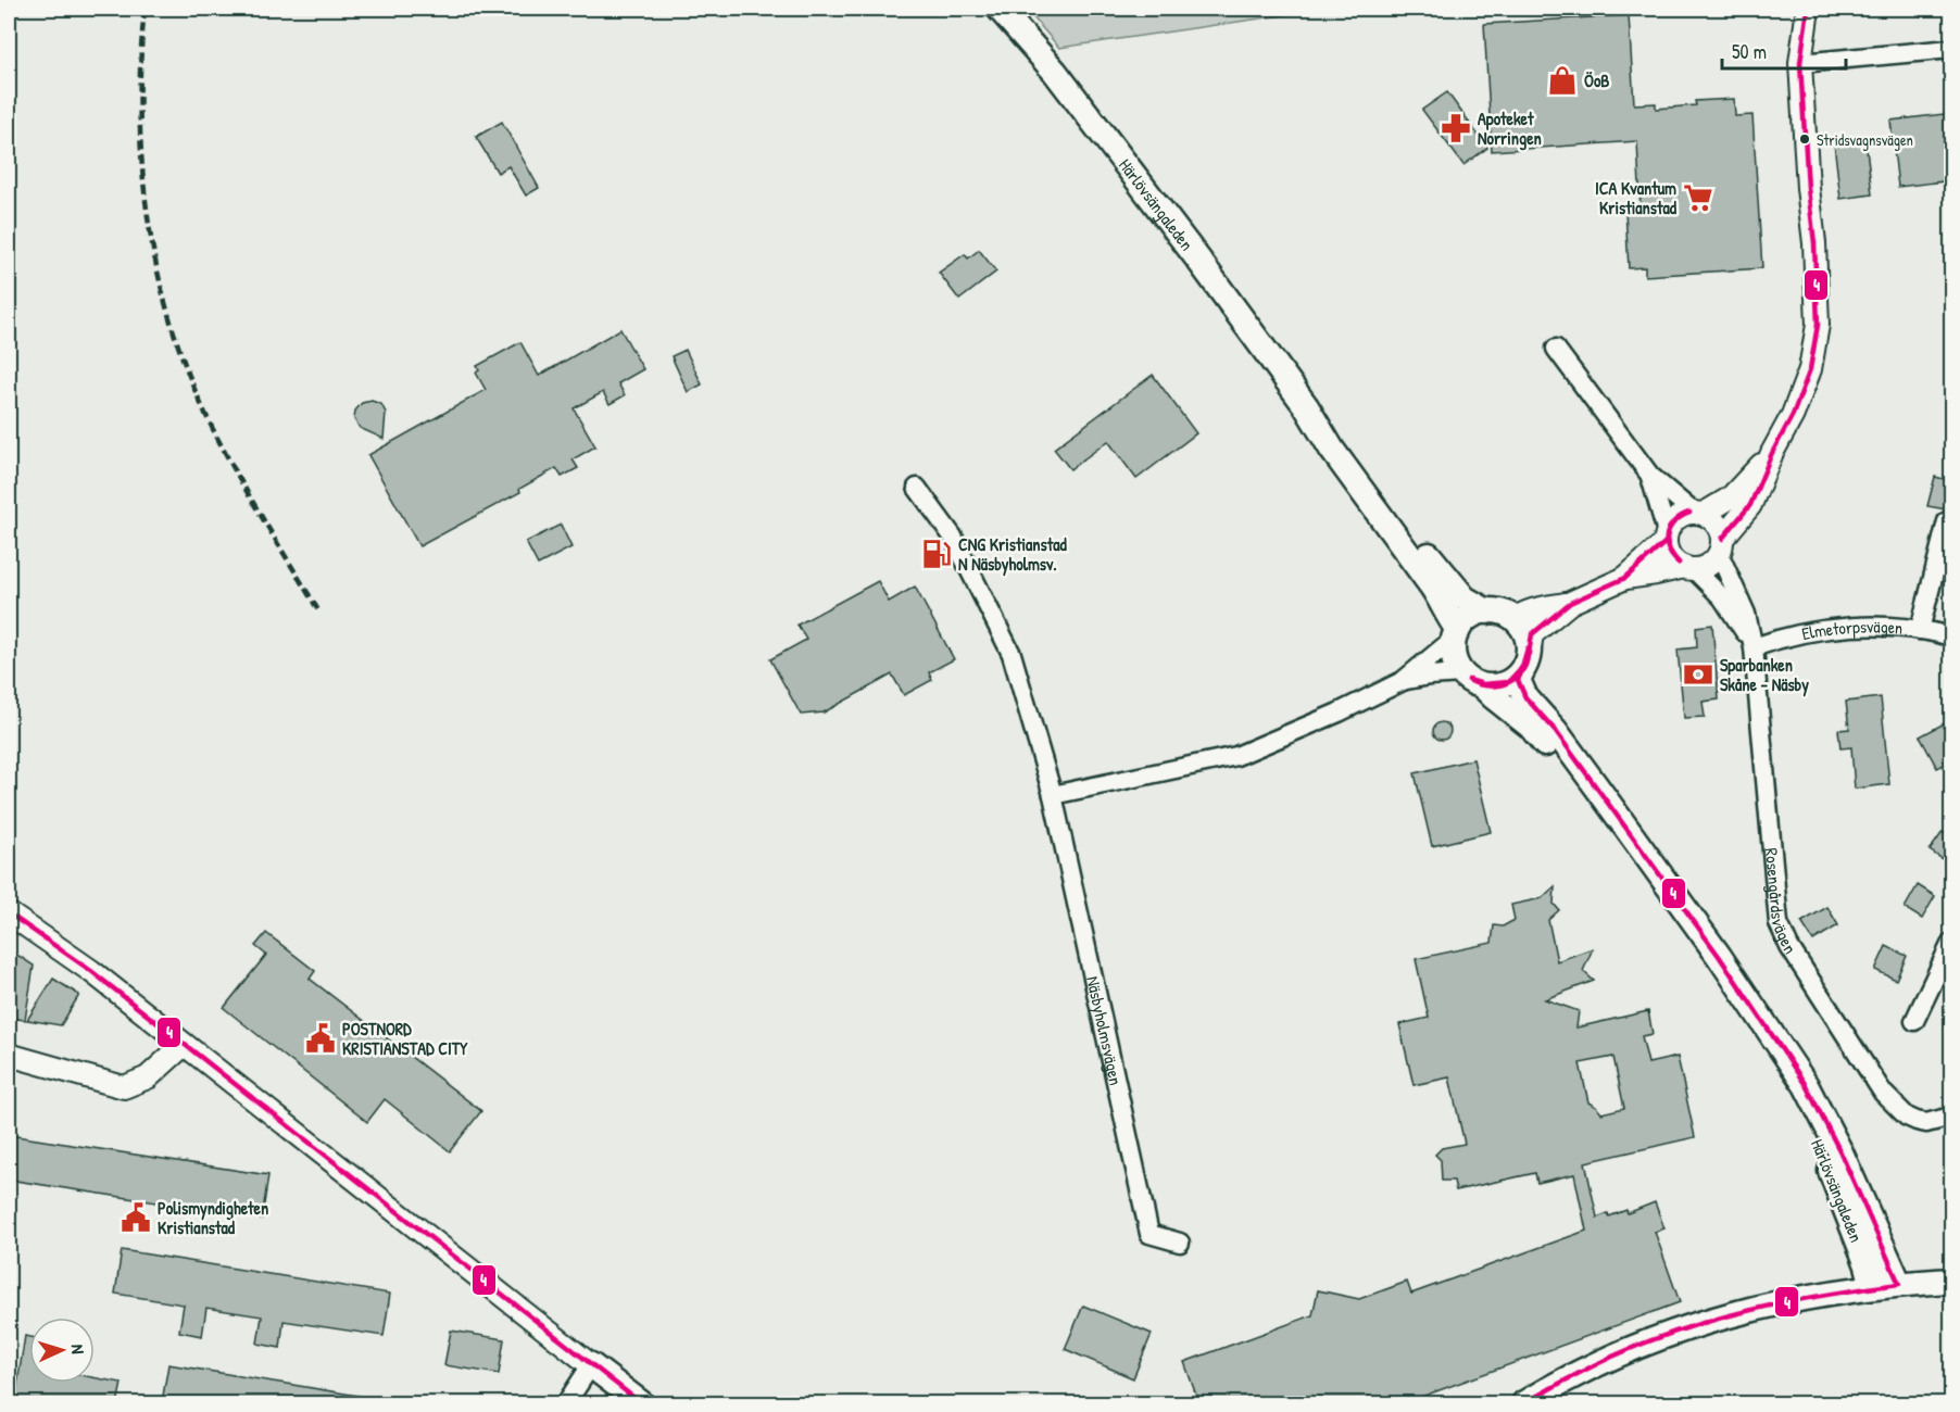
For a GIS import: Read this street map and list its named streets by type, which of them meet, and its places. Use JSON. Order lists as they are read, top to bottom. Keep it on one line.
{"streets":{"main road":["Härlövsängaleden"],"street":["Elmetorpsvägen","Rosengårdsvägen","Näsbyholmsvägen"]},"crossings":[["Elmetorpsvägen","Rosengårdsvägen"]],"places":{"shop":["ÖoB"],"pharmacy":["Apoteket Norringen"],"other":["Stridsvagnsvägen"],"supermarket":["ICA Kvantum Kristianstad"],"fuel station":["CNG Kristianstad N Näsbyholmsv."],"bank":["Sparbanken Skåne - Näsby"],"public building":["POSTNORD KRISTIANSTAD CITY","Polismyndigheten Kristianstad"]},"lines":["transit line 4"],"scale_bar":"50 m","north":"right"}
